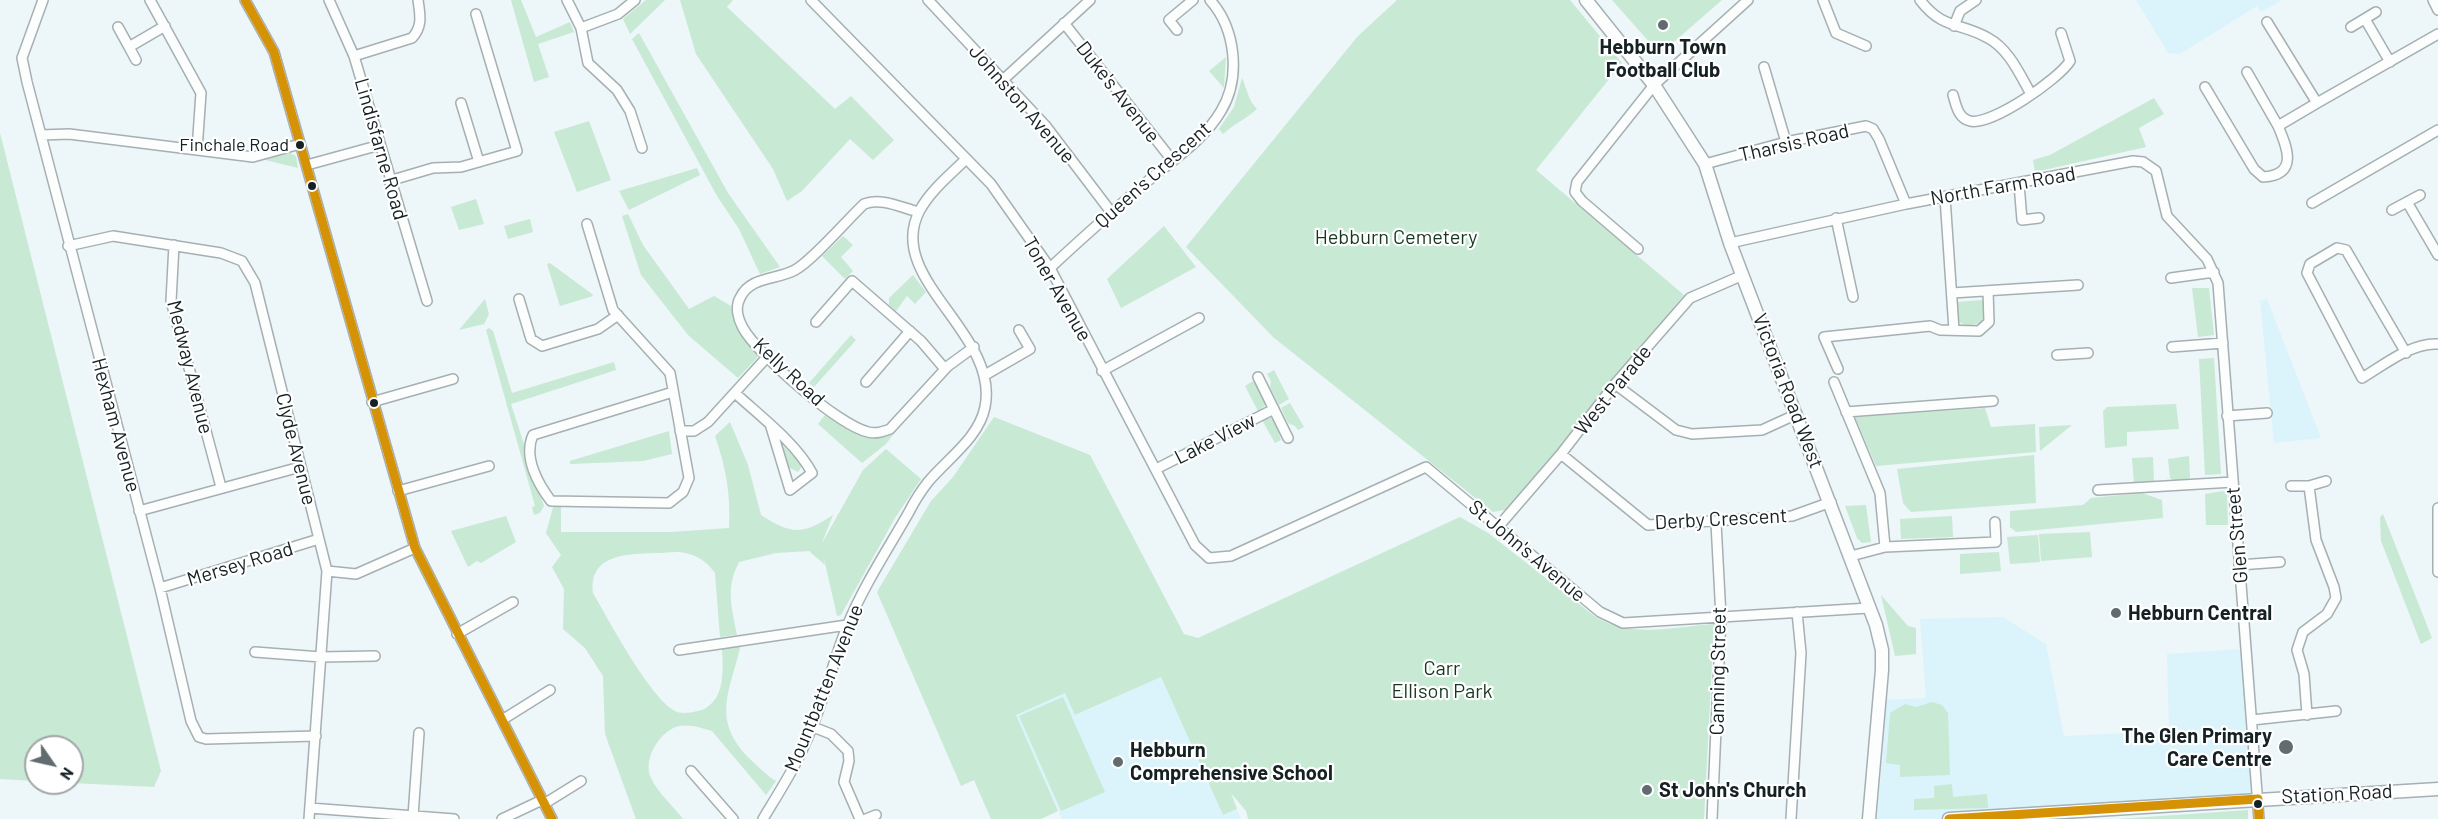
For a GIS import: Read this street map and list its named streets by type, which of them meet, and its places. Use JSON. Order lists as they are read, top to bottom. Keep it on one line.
{"streets":{"main road":["Victoria Road West","Station Road"],"street":["Duke's Avenue","Johnston Avenue","Tharsis Road","Lindisfarne Road","Queen's Crescent","North Farm Road","Toner Avenue","Medway Avenue","Kelly Road","West Parade","Hexham Avenue","Lake View","Clyde Avenue","Derby Crescent","Glen Street","St John's Avenue","Mersey Road","Canning Street","Mountbatten Avenue"]},"crossings":[["Duke's Avenue","Queen's Crescent"],["Johnston Avenue","Queen's Crescent"],["Tharsis Road","North Farm Road"],["Tharsis Road","Victoria Road West"],["Queen's Crescent","Toner Avenue"],["North Farm Road","Victoria Road West"],["North Farm Road","Glen Street"],["Toner Avenue","Lake View"],["Toner Avenue","St John's Avenue"],["Toner Avenue","Mountbatten Avenue"],["Medway Avenue","Clyde Avenue"],["Kelly Road","Mountbatten Avenue"],["West Parade","Victoria Road West"],["West Parade","Derby Crescent"],["West Parade","St John's Avenue"],["Victoria Road West","Derby Crescent"],["Victoria Road West","St John's Avenue"],["Hexham Avenue","Clyde Avenue"],["Hexham Avenue","Mersey Road"],["Clyde Avenue","Mersey Road"],["Derby Crescent","Canning Street"],["Glen Street","Station Road"],["St John's Avenue","Canning Street"]],"parks":["Hebburn Cemetery","Carr Ellison Park"],"places":["Hebburn Town Football Club","Finchale Road","Hebburn Central","The Glen Primary Care Centre","Hebburn Comprehensive School","St John's Church"],"north":"bottom right"}
